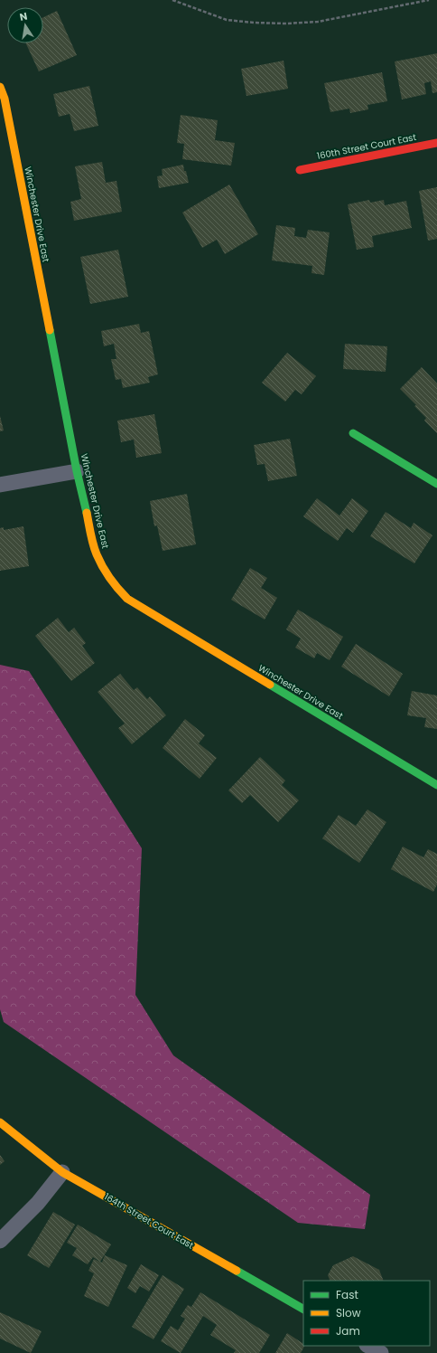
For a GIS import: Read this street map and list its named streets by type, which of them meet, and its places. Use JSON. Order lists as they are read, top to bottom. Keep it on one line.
{"streets":{"street":["160th Street Court East","Winchester Drive East","164th Street Court East"]},"legend":["Fast","Slow","Jam"],"north":"top"}
